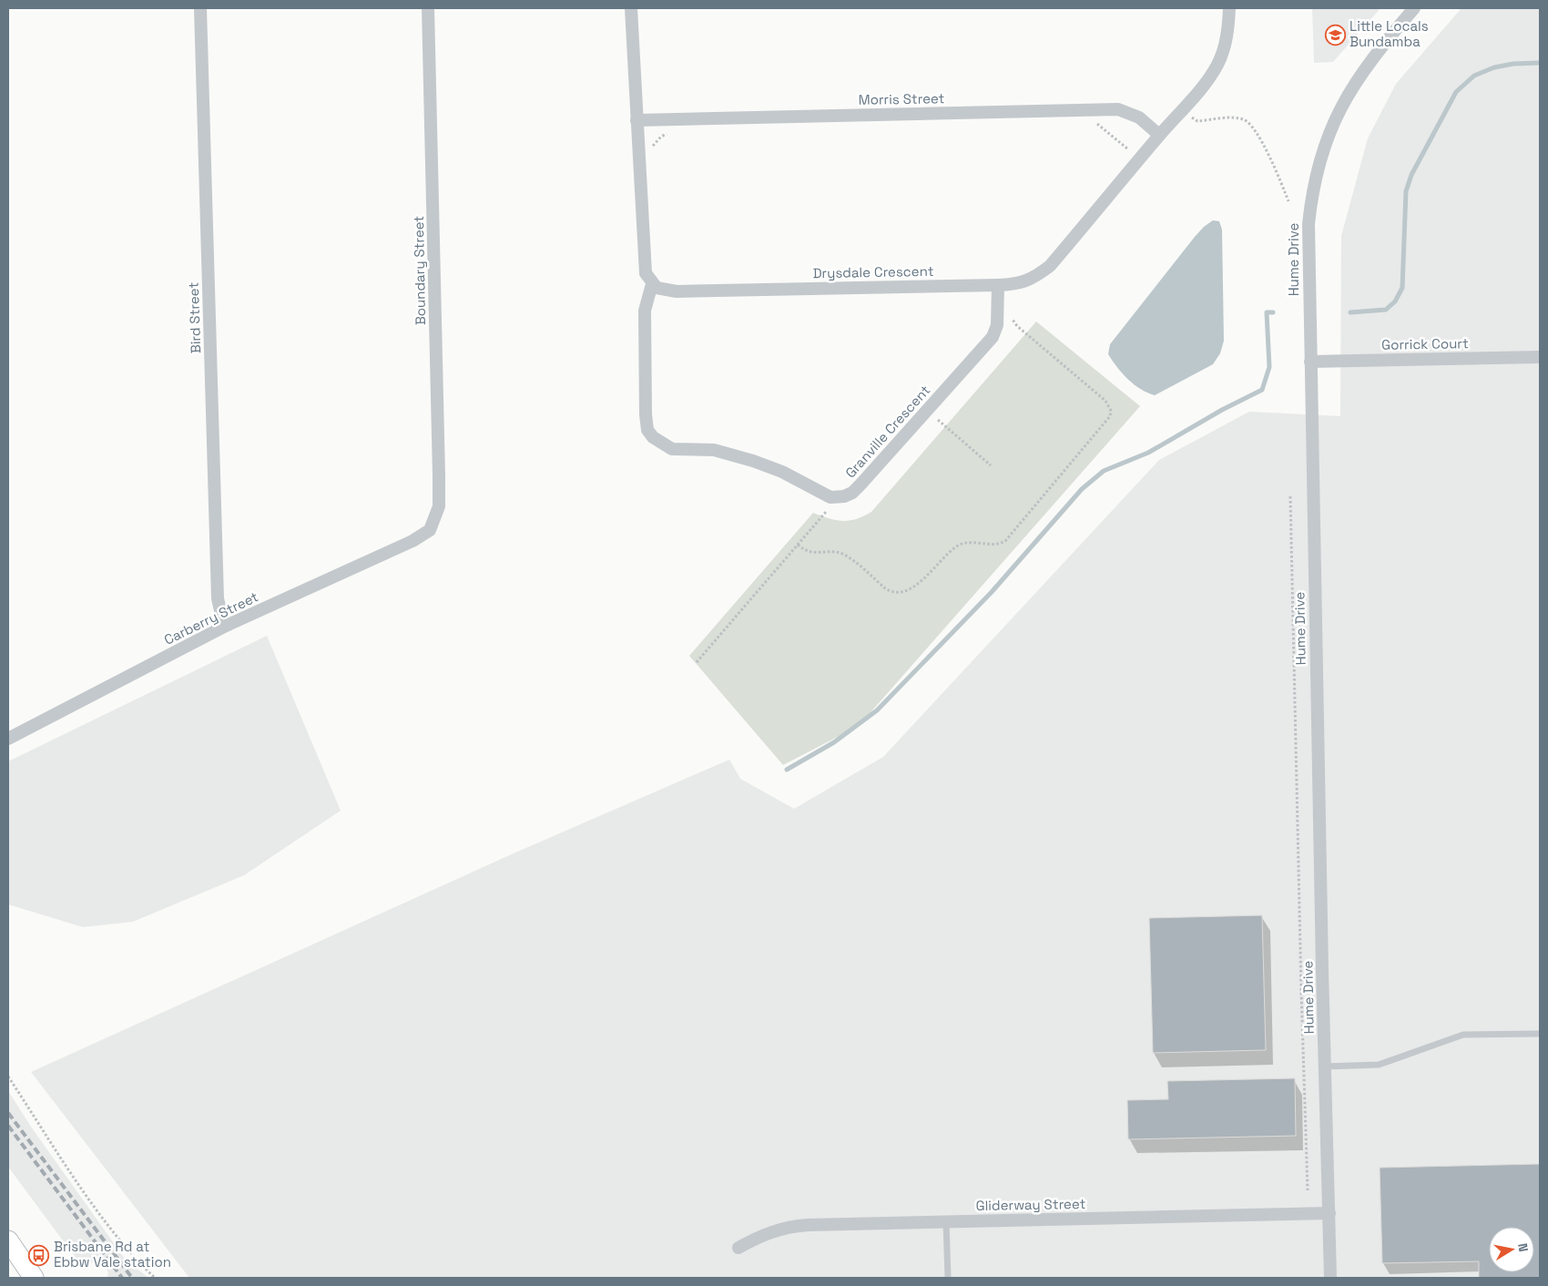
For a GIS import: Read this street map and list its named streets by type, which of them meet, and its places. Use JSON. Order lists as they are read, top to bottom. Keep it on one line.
{"streets":{"street":["Morris Street","Hume Drive","Boundary Street","Drysdale Crescent","Bird Street","Gorrick Court","Granville Crescent","Carberry Street","Gliderway Street"]},"crossings":[["Morris Street","Drysdale Crescent"],["Hume Drive","Gorrick Court"],["Hume Drive","Gliderway Street"],["Boundary Street","Carberry Street"],["Drysdale Crescent","Granville Crescent"],["Bird Street","Carberry Street"]],"places":{"school or university":["Little Locals Bundamba"],"bus stop":["Brisbane Rd at Ebbw Vale station"]},"north":"right"}
